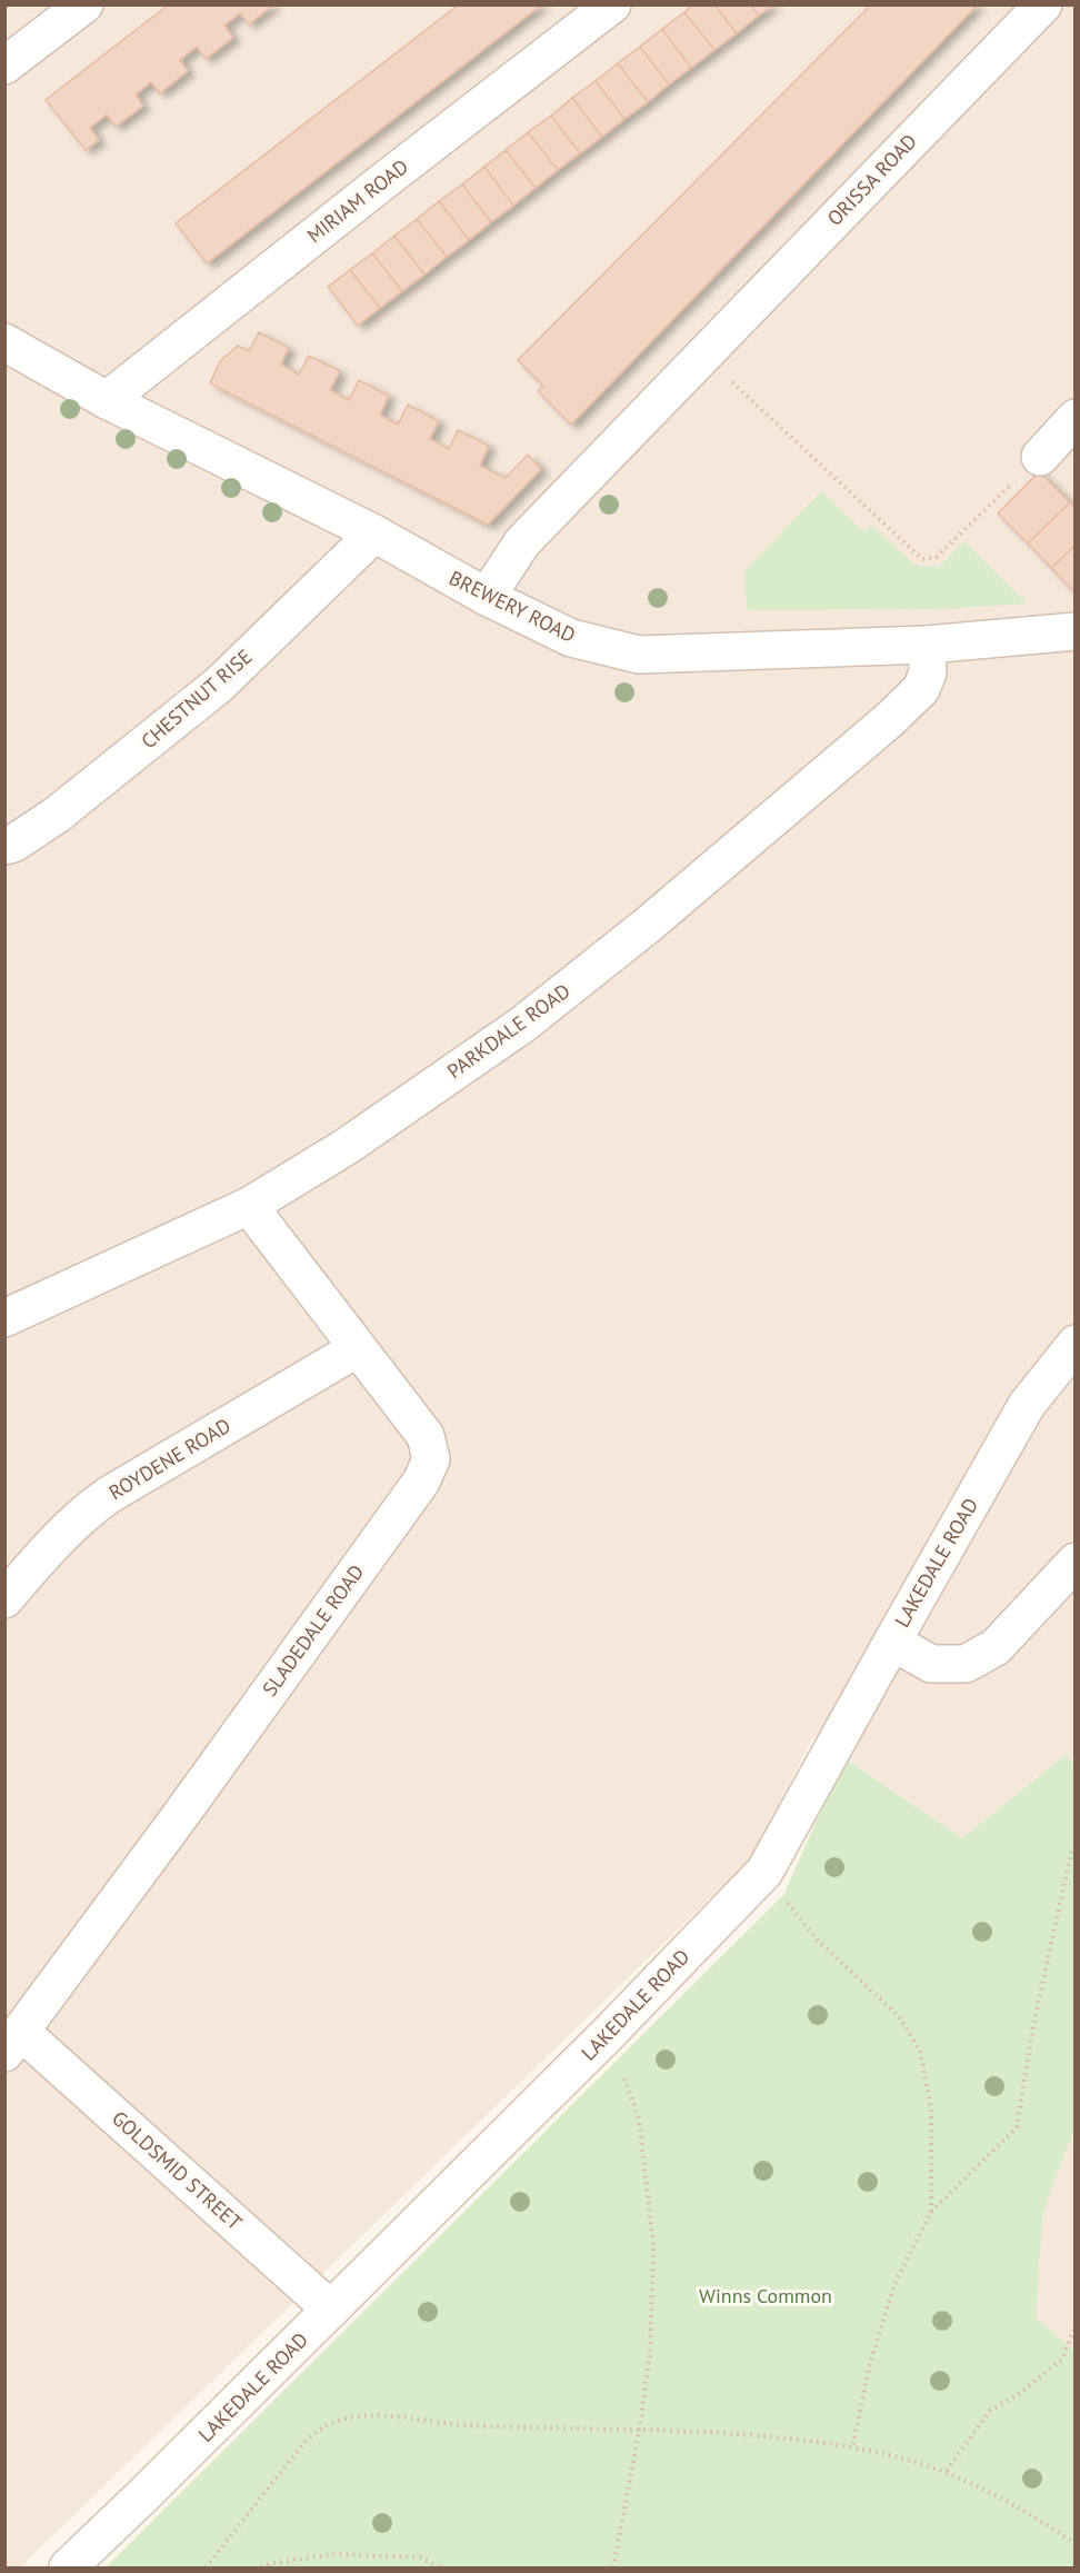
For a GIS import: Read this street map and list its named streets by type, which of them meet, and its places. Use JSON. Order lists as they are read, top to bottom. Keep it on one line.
{"streets":{"street":["ORISSA ROAD","MIRIAM ROAD","BREWERY ROAD","CHESTNUT RISE","PARKDALE ROAD","ROYDENE ROAD","LAKEDALE ROAD","SLADEDALE ROAD","GOLDSMID STREET"]},"crossings":[["ORISSA ROAD","BREWERY ROAD"],["MIRIAM ROAD","BREWERY ROAD"],["BREWERY ROAD","CHESTNUT RISE"],["BREWERY ROAD","PARKDALE ROAD"],["PARKDALE ROAD","SLADEDALE ROAD"],["ROYDENE ROAD","SLADEDALE ROAD"],["LAKEDALE ROAD","GOLDSMID STREET"],["SLADEDALE ROAD","GOLDSMID STREET"]],"parks":["Winns Common"]}
